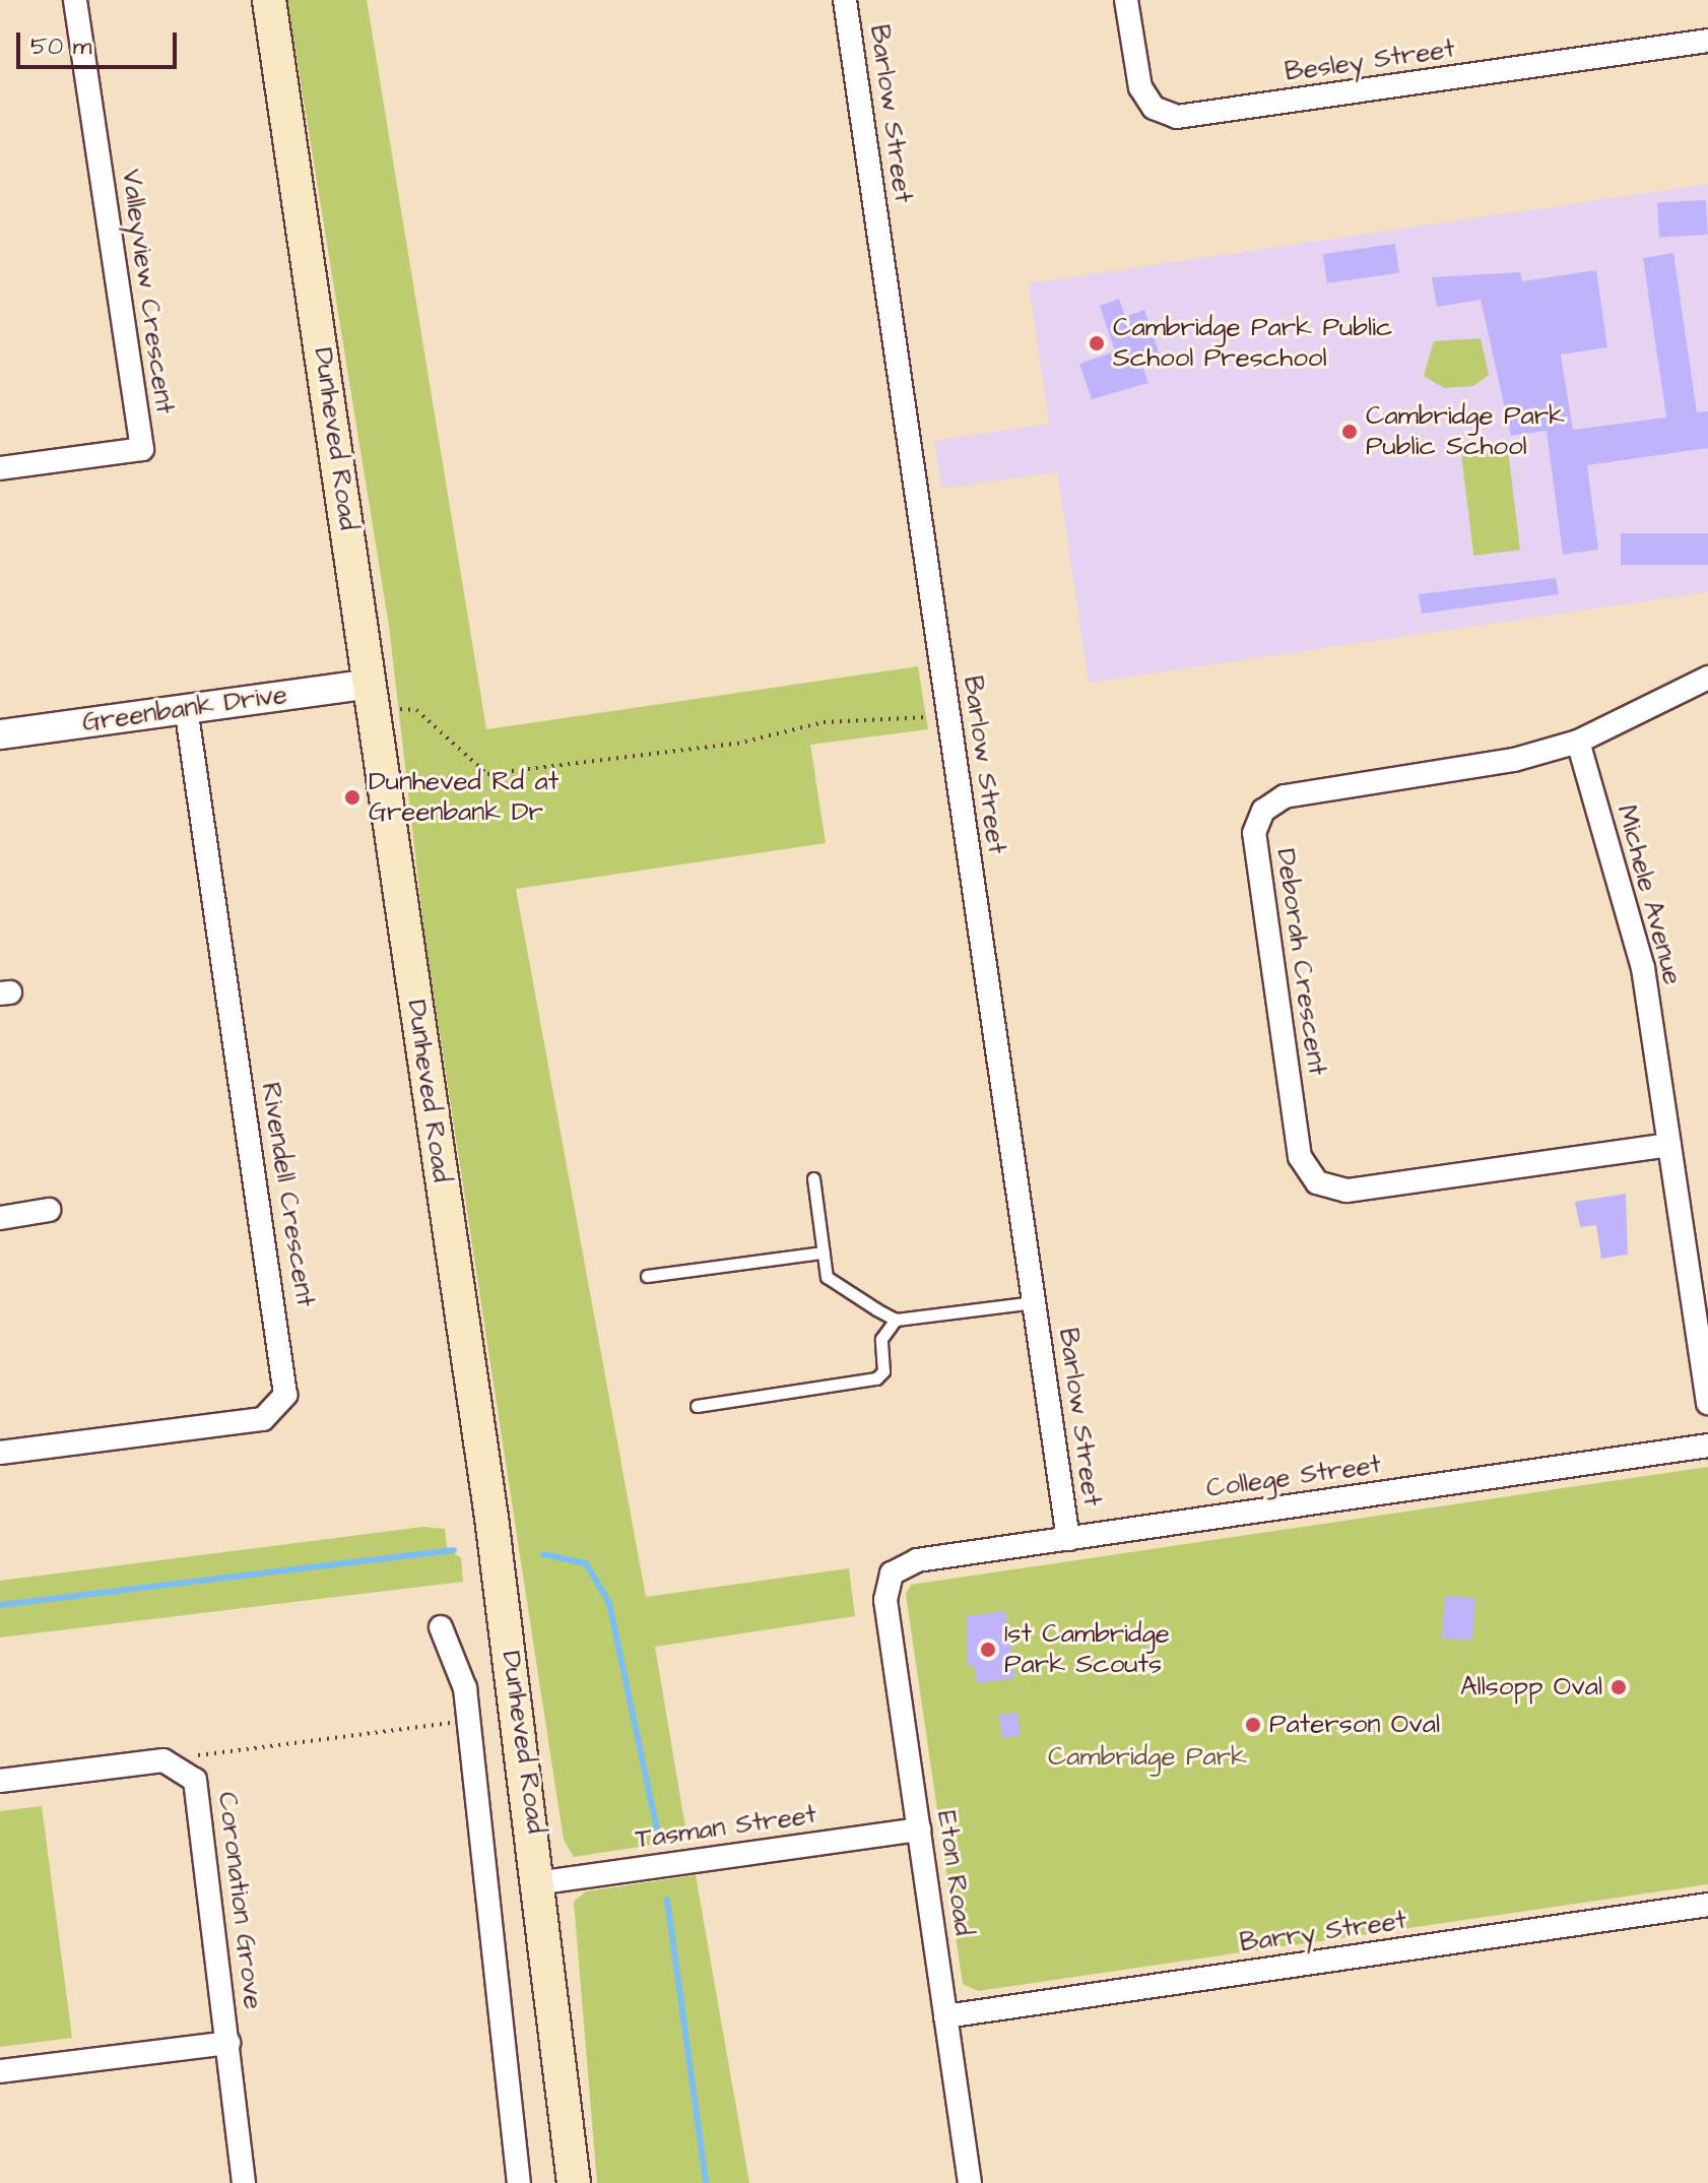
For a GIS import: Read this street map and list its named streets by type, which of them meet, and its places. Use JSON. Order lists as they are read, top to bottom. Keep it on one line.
{"streets":{"main road":["Dunheved Road"],"street":["Besley Street","Barlow Street","Valleyview Crescent","Greenbank Drive","Michele Avenue","Deborah Crescent","Rivendell Crescent","College Street","Tasman Street","Eton Road","Coronation Grove","Barry Street"]},"crossings":[["Barlow Street","College Street"],["Dunheved Road","Greenbank Drive"],["Dunheved Road","Tasman Street"],["Greenbank Drive","Rivendell Crescent"],["Michele Avenue","Deborah Crescent"],["College Street","Eton Road"],["Tasman Street","Eton Road"],["Eton Road","Barry Street"]],"parks":["Cambridge Park"],"places":["Cambridge Park Public School Preschool","Cambridge Park Public School","Dunheved Rd at Greenbank Dr","1st Cambridge Park Scouts","Allsopp Oval","Paterson Oval"],"scale_bar":"50 m"}
